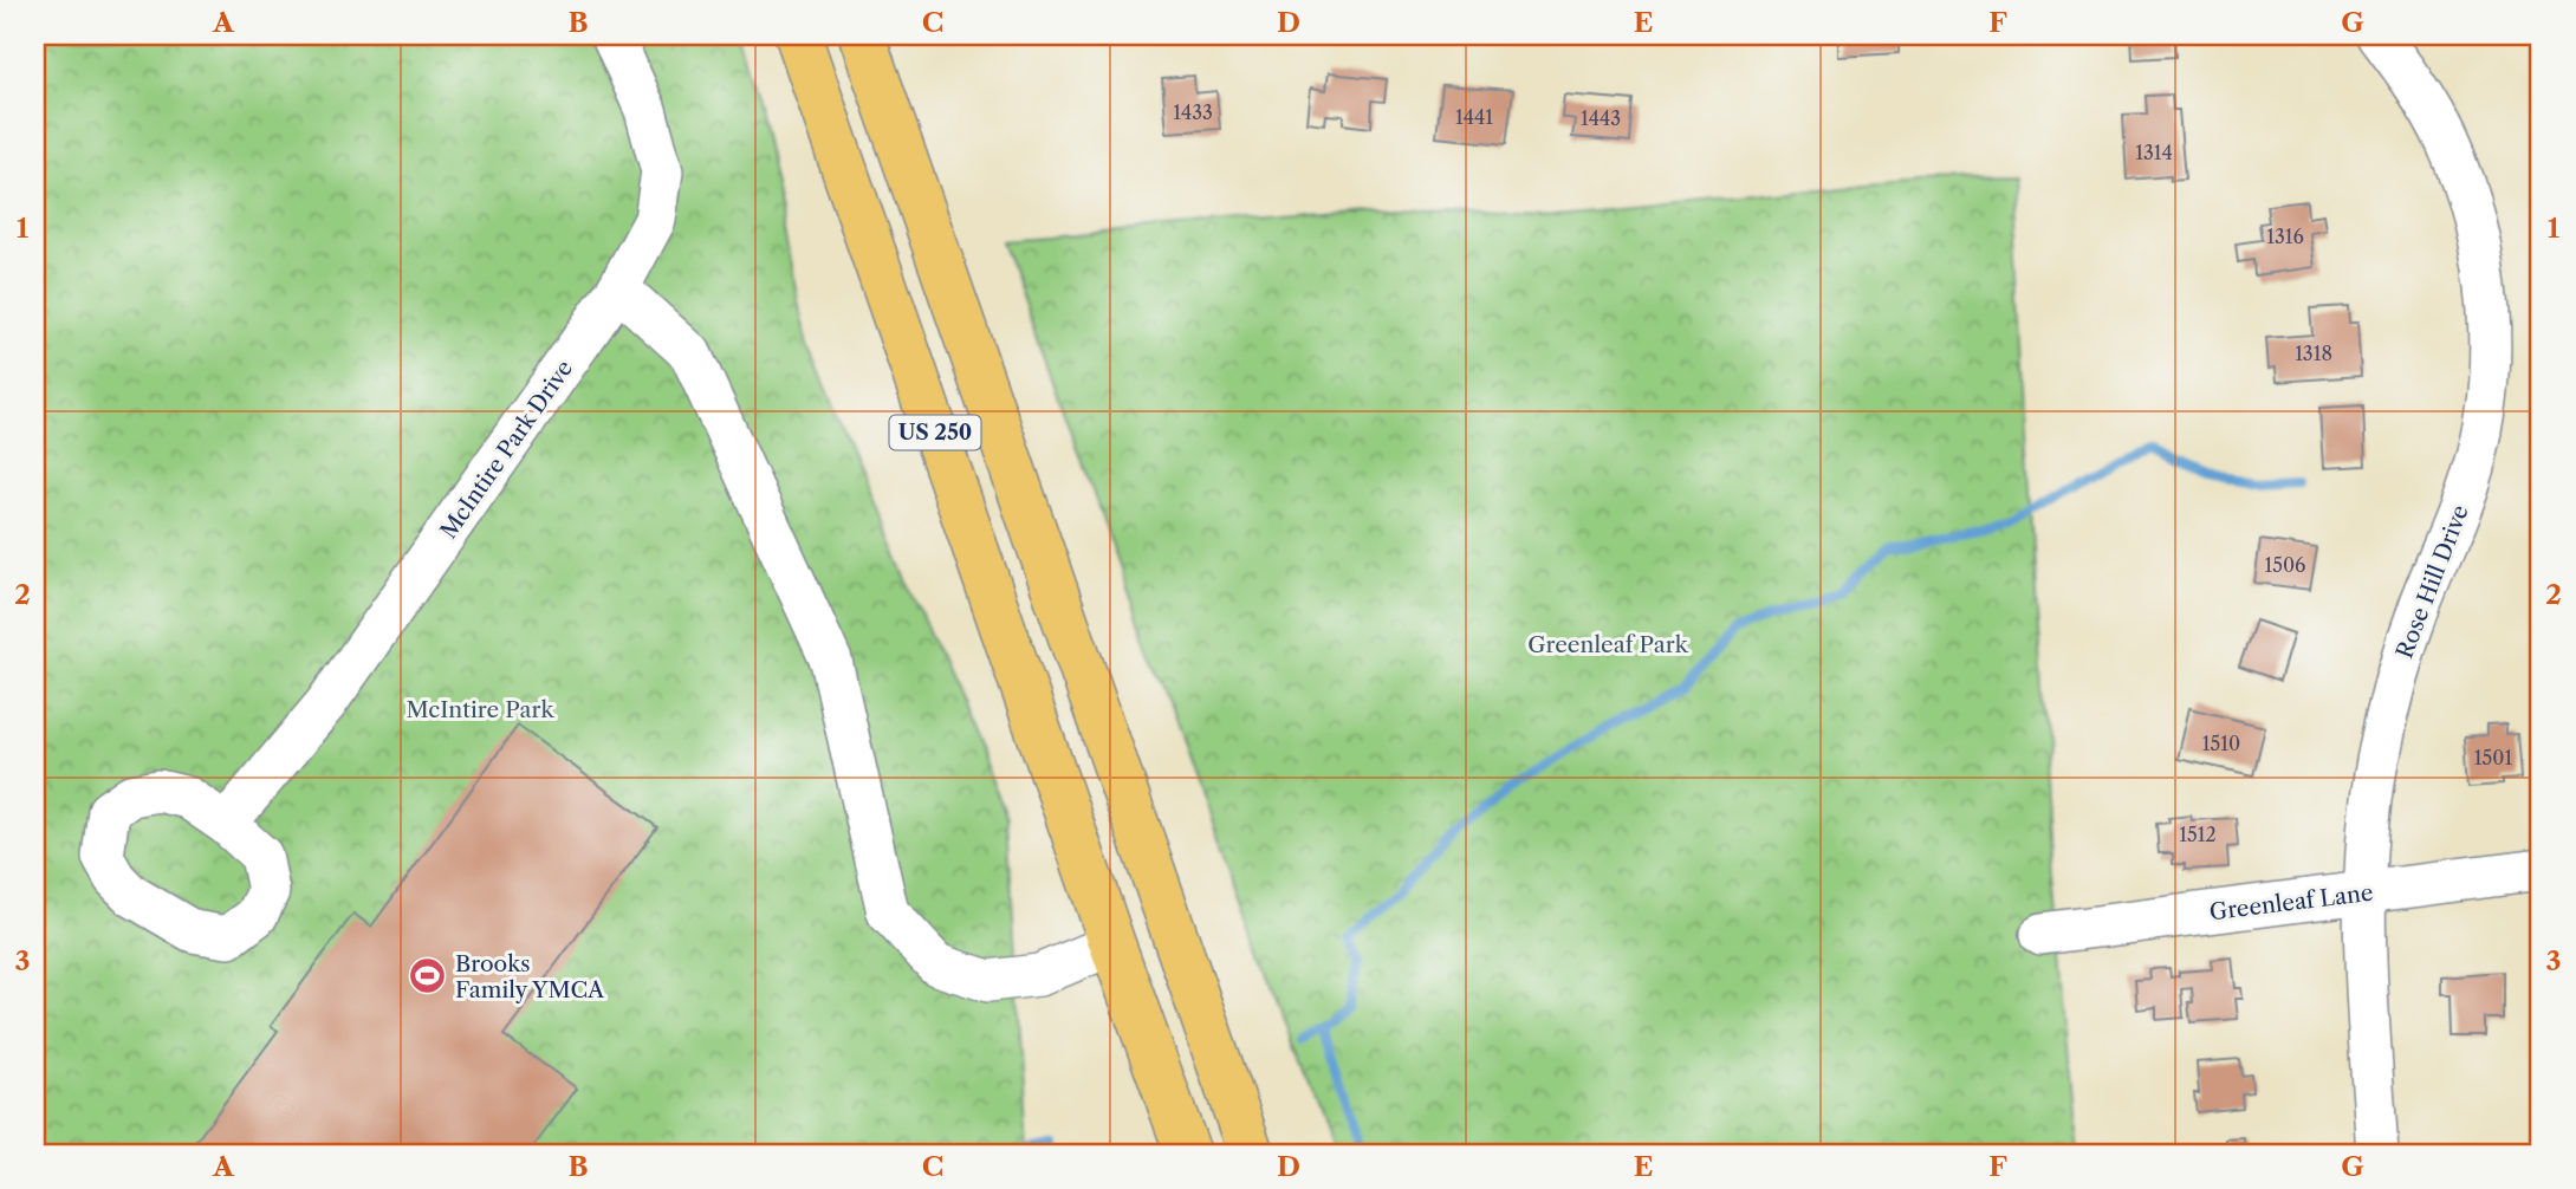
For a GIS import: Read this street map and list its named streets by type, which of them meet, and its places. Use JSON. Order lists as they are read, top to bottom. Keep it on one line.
{"streets":{"highway":["US 250"],"street":["McIntire Park Drive","Rose Hill Drive","Greenleaf Lane"]},"crossings":[["Rose Hill Drive","Greenleaf Lane"]],"parks":["Greenleaf Park","McIntire Park"],"places":{"sports":["Brooks Family YMCA"]},"house_numbers":["1433","1441","1443","1314","1316","1318","1506","1510","1501","1512"],"grid":{"columns":["A","B","C","D","E","F","G"],"rows":["1","2","3"]}}
